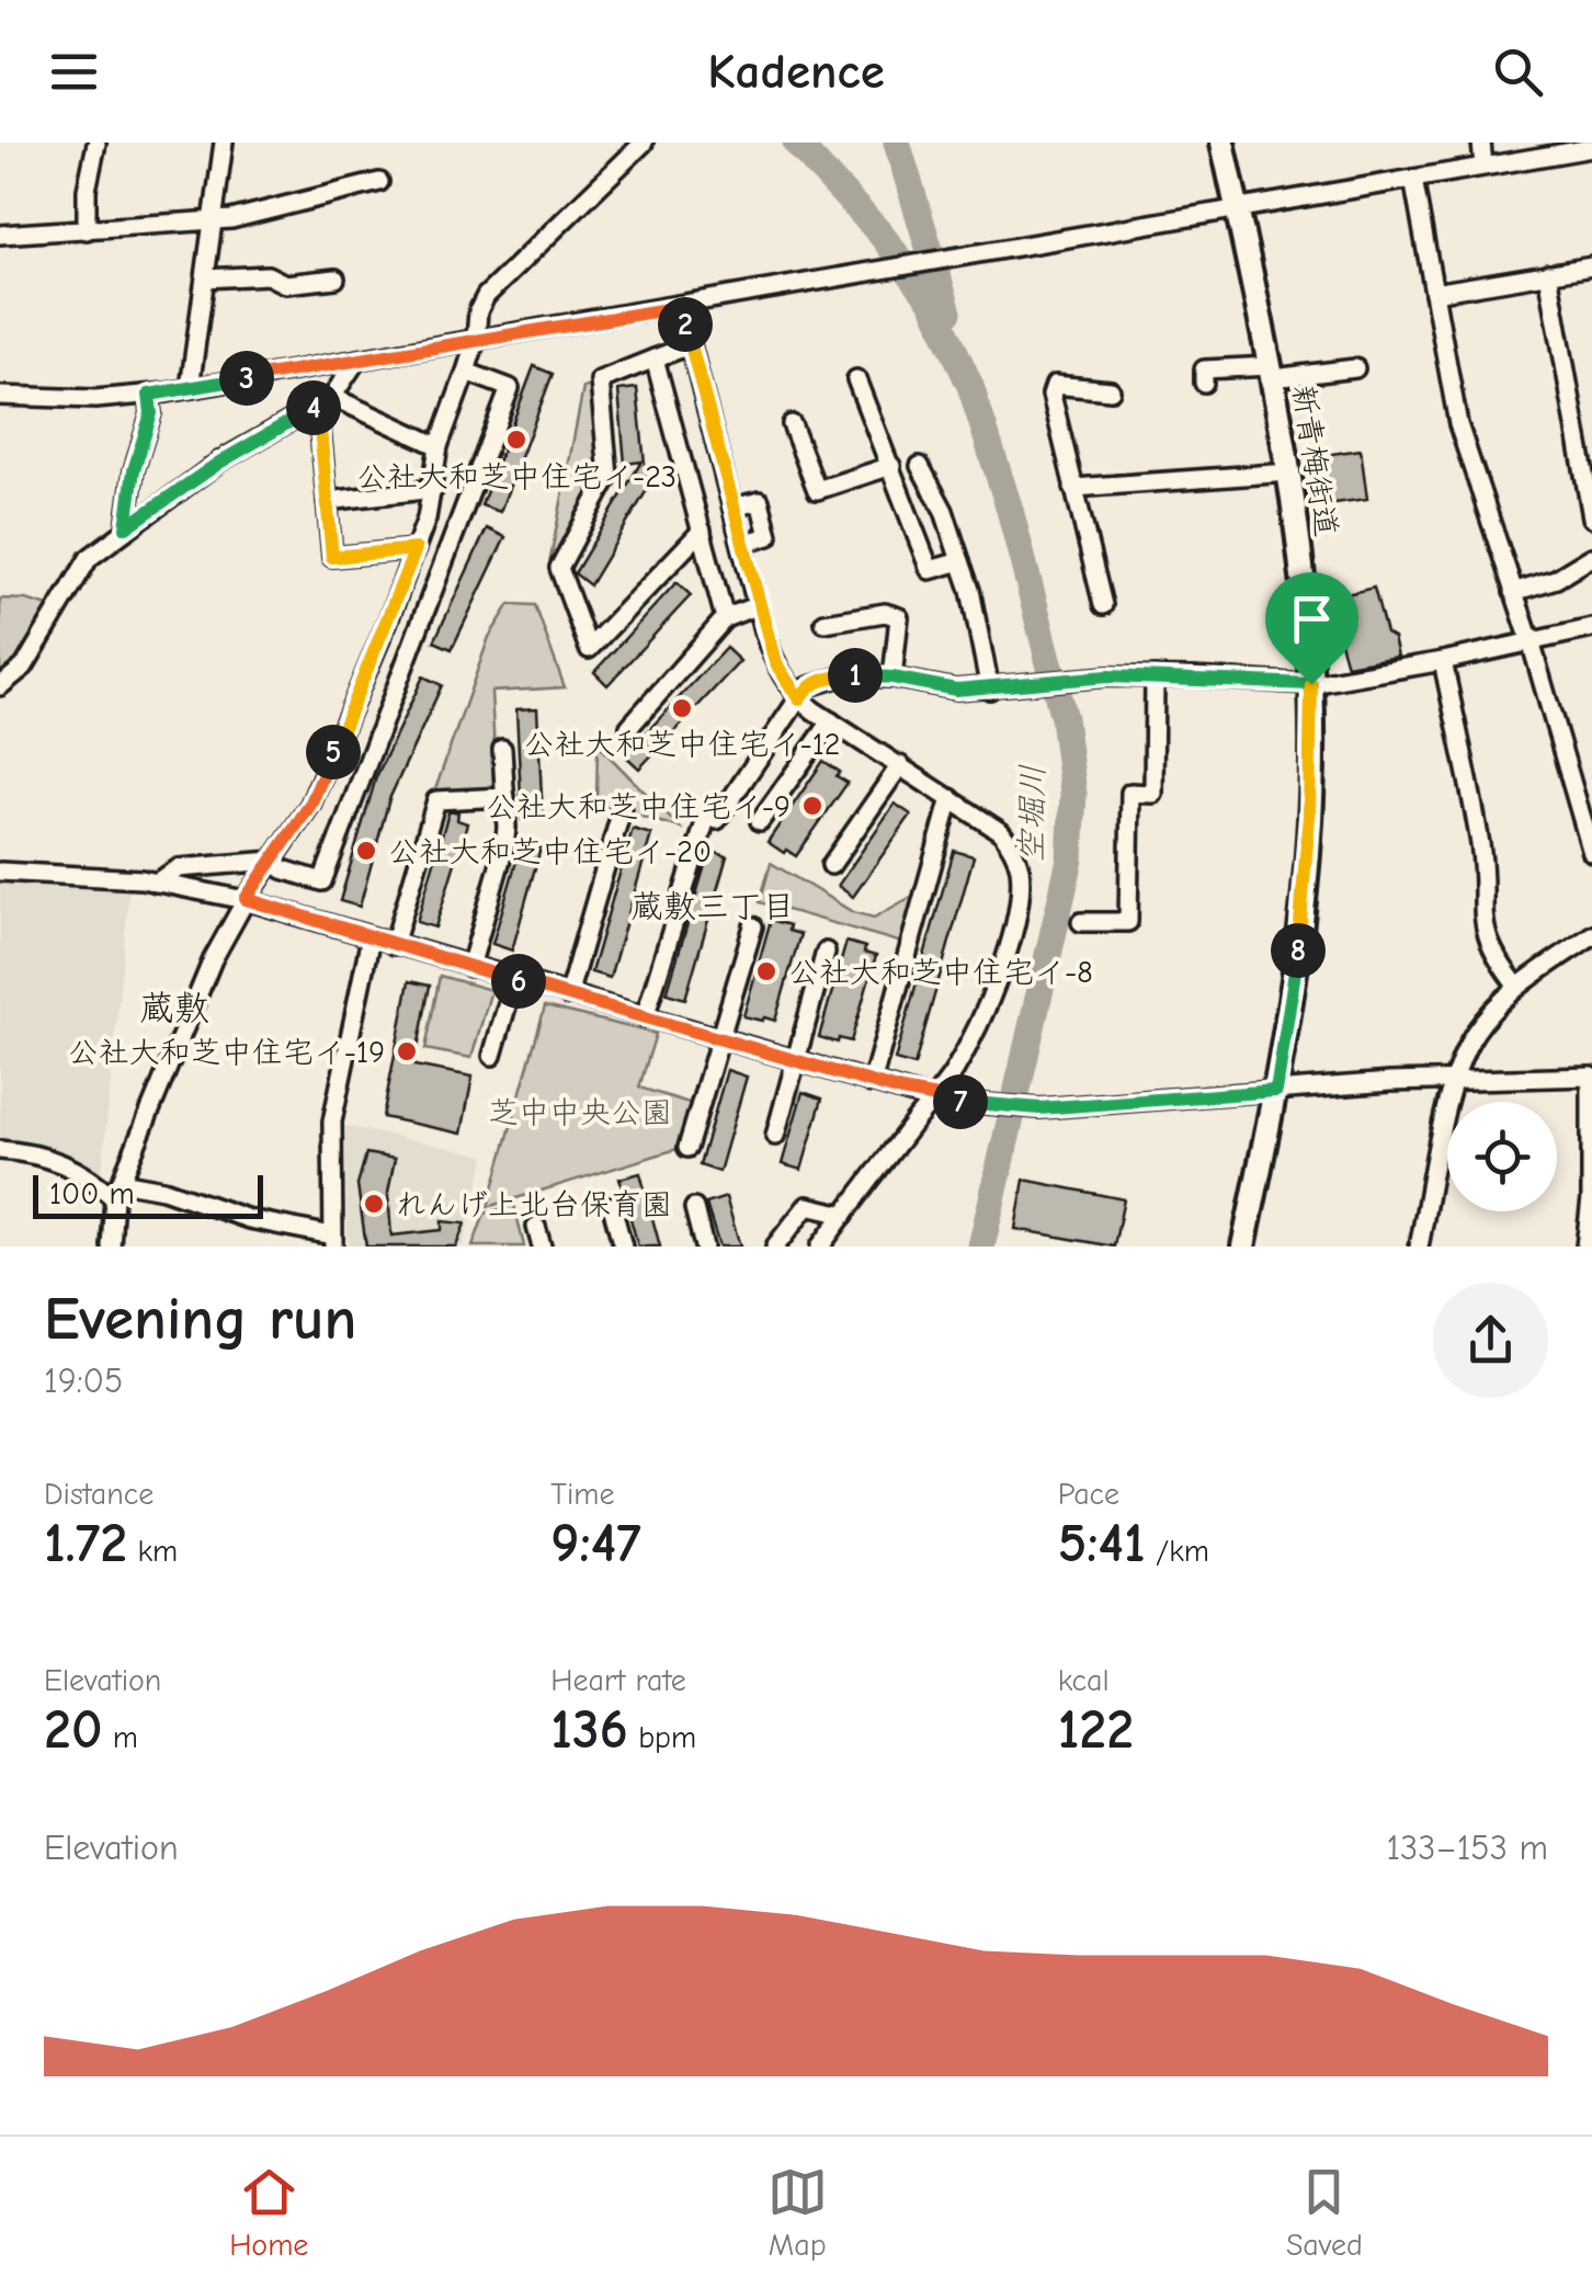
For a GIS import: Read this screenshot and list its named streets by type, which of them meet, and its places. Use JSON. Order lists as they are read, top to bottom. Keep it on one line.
{"streets":{"main road":["新青梅街道"]},"districts":["蔵敷三丁目","蔵敷"],"water":["空堀川"],"parks":["芝中中央公園"],"places":["公社大和芝中住宅イ-23","公社大和芝中住宅イ-12","公社大和芝中住宅イ-9","公社大和芝中住宅イ-20","公社大和芝中住宅イ-8","公社大和芝中住宅イ-19","れんげ上北台保育園"],"scale_bar":"100 m","page":{"header":"Kadence","pins":["2","3","4","1","5","8","6","7"],"scale":"100 m","heading":["Evening run","19:05"],"stats":[["Distance","1.72 km"],["Time","9:47"],["Pace","5:41 /km"],["Elevation","20 m"],["Heart rate","136 bpm"],["kcal","122"]],"chart":["Elevation","133–153 m"],"tabs":["Home","Map","Saved"]}}
